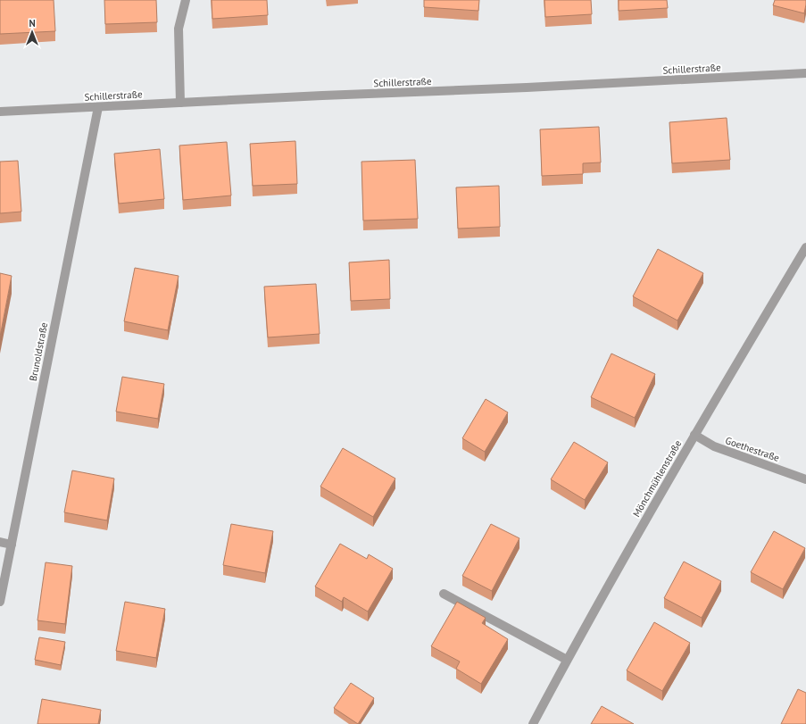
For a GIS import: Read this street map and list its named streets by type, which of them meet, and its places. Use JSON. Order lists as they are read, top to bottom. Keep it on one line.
{"streets":{"street":["Schillerstraße","Brunoldstraße","Goethestraße","Mönchmühlenstraße"]},"crossings":[["Schillerstraße","Brunoldstraße"],["Goethestraße","Mönchmühlenstraße"]],"north":"top"}
